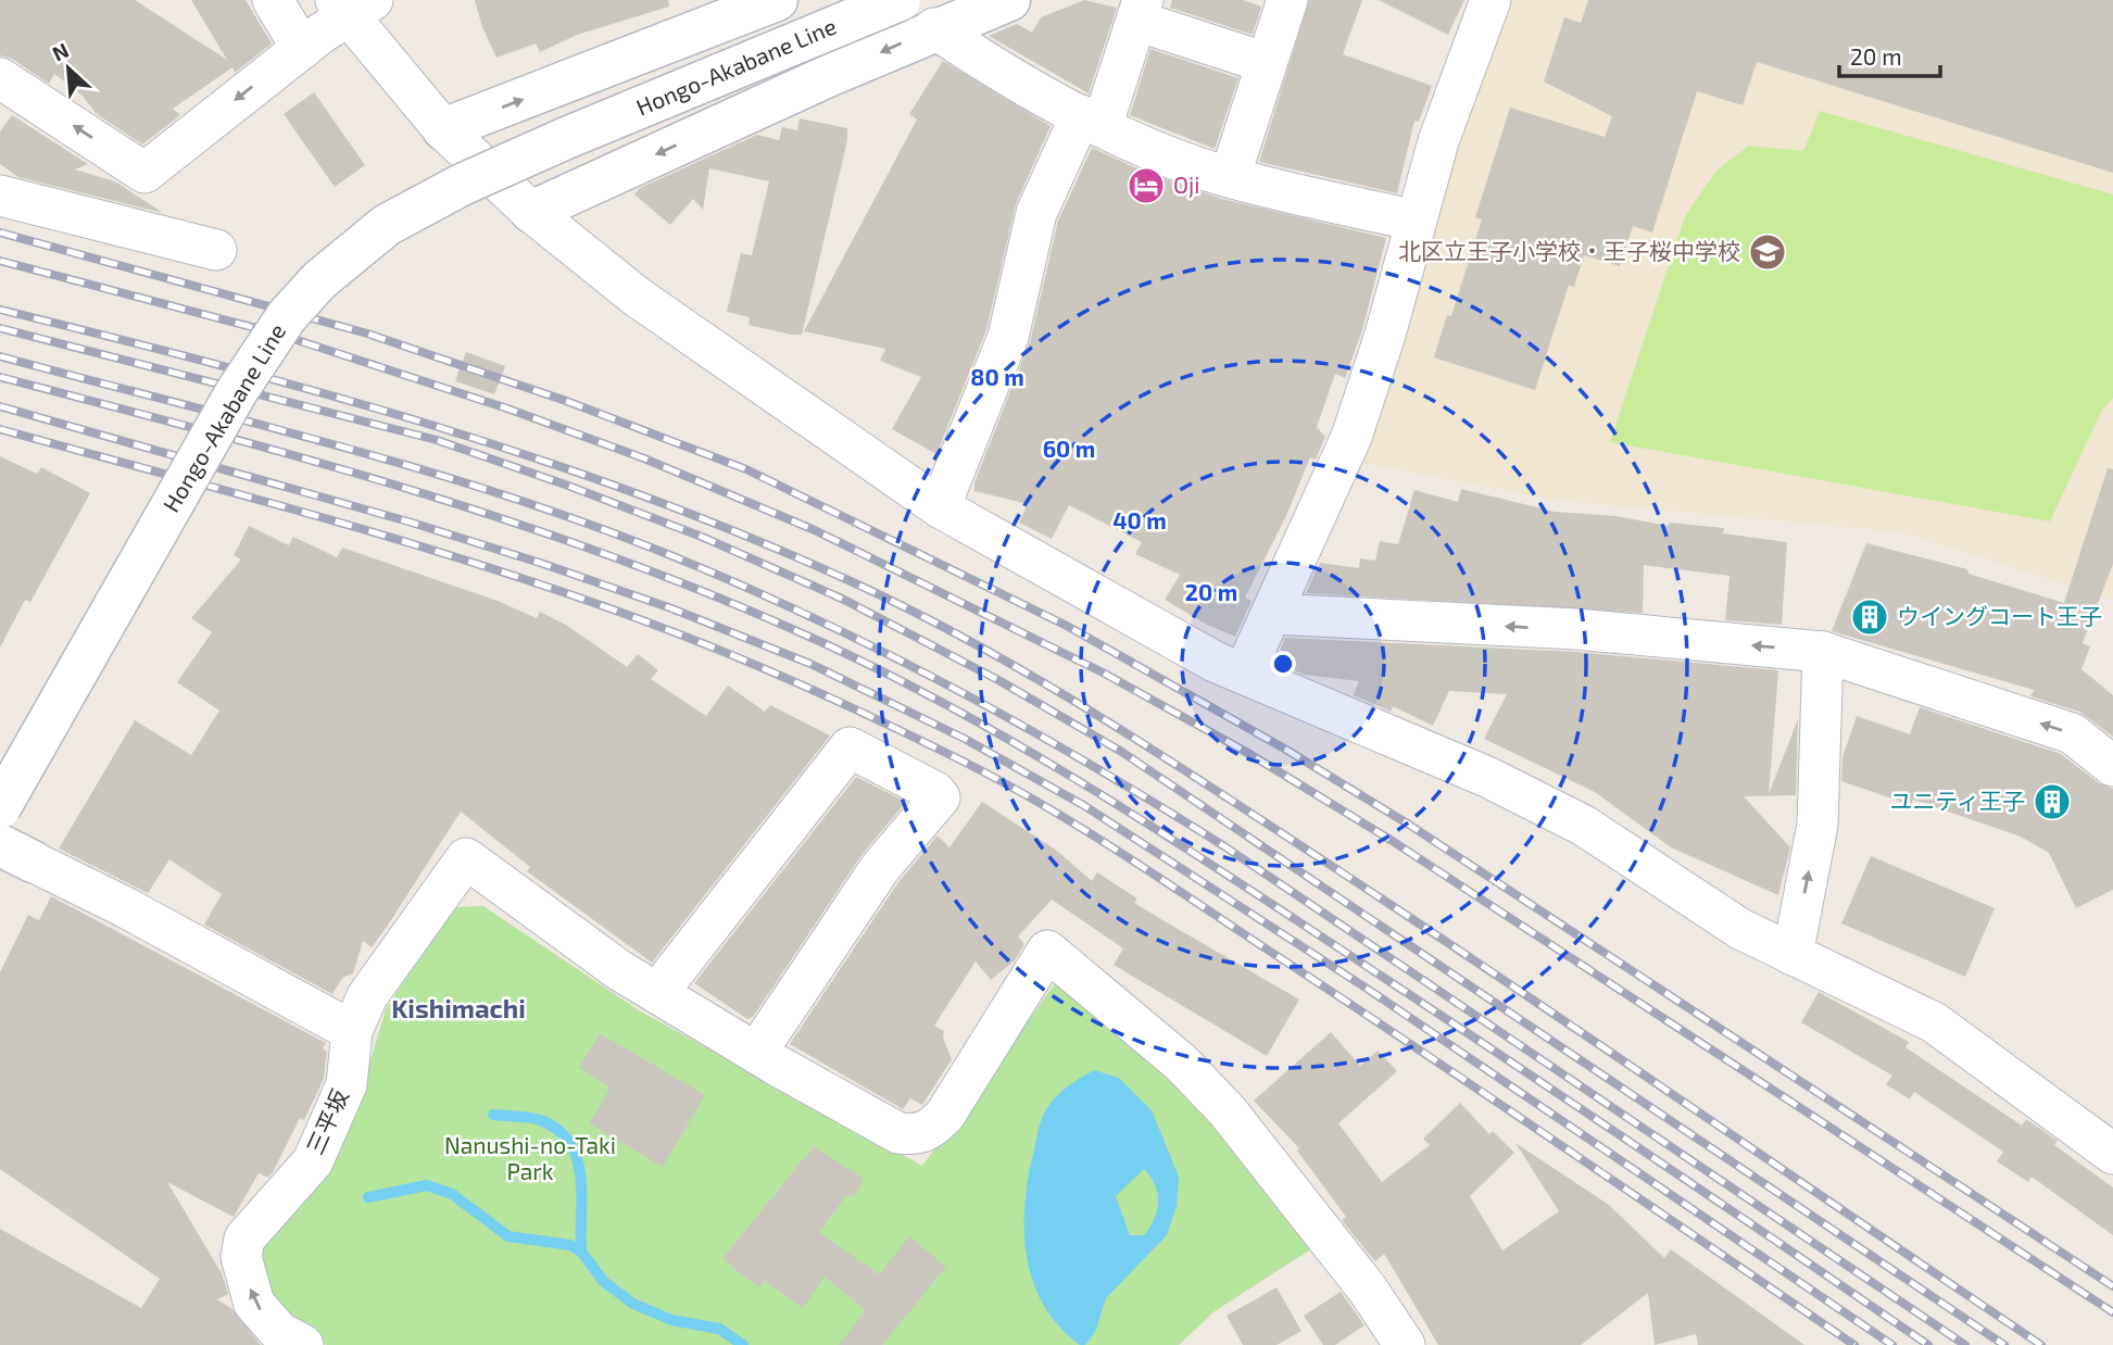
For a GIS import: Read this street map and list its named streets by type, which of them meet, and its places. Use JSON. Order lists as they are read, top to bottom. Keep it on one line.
{"streets":{"main road":["Hongo-Akabane Line"],"street":["三平坂"]},"one_way":["三平坂"],"districts":["Kishimachi"],"parks":["Nanushi-no-Taki Park"],"places":{"hotel":["Oji"],"school or university":["北区立王子小学校・王子桜中学校"],"building":["ウイングコート王子","ユニティ王子"]},"scale_bar":"20 m","north":"top left","rings":["80 m","60 m","40 m","20 m"]}
